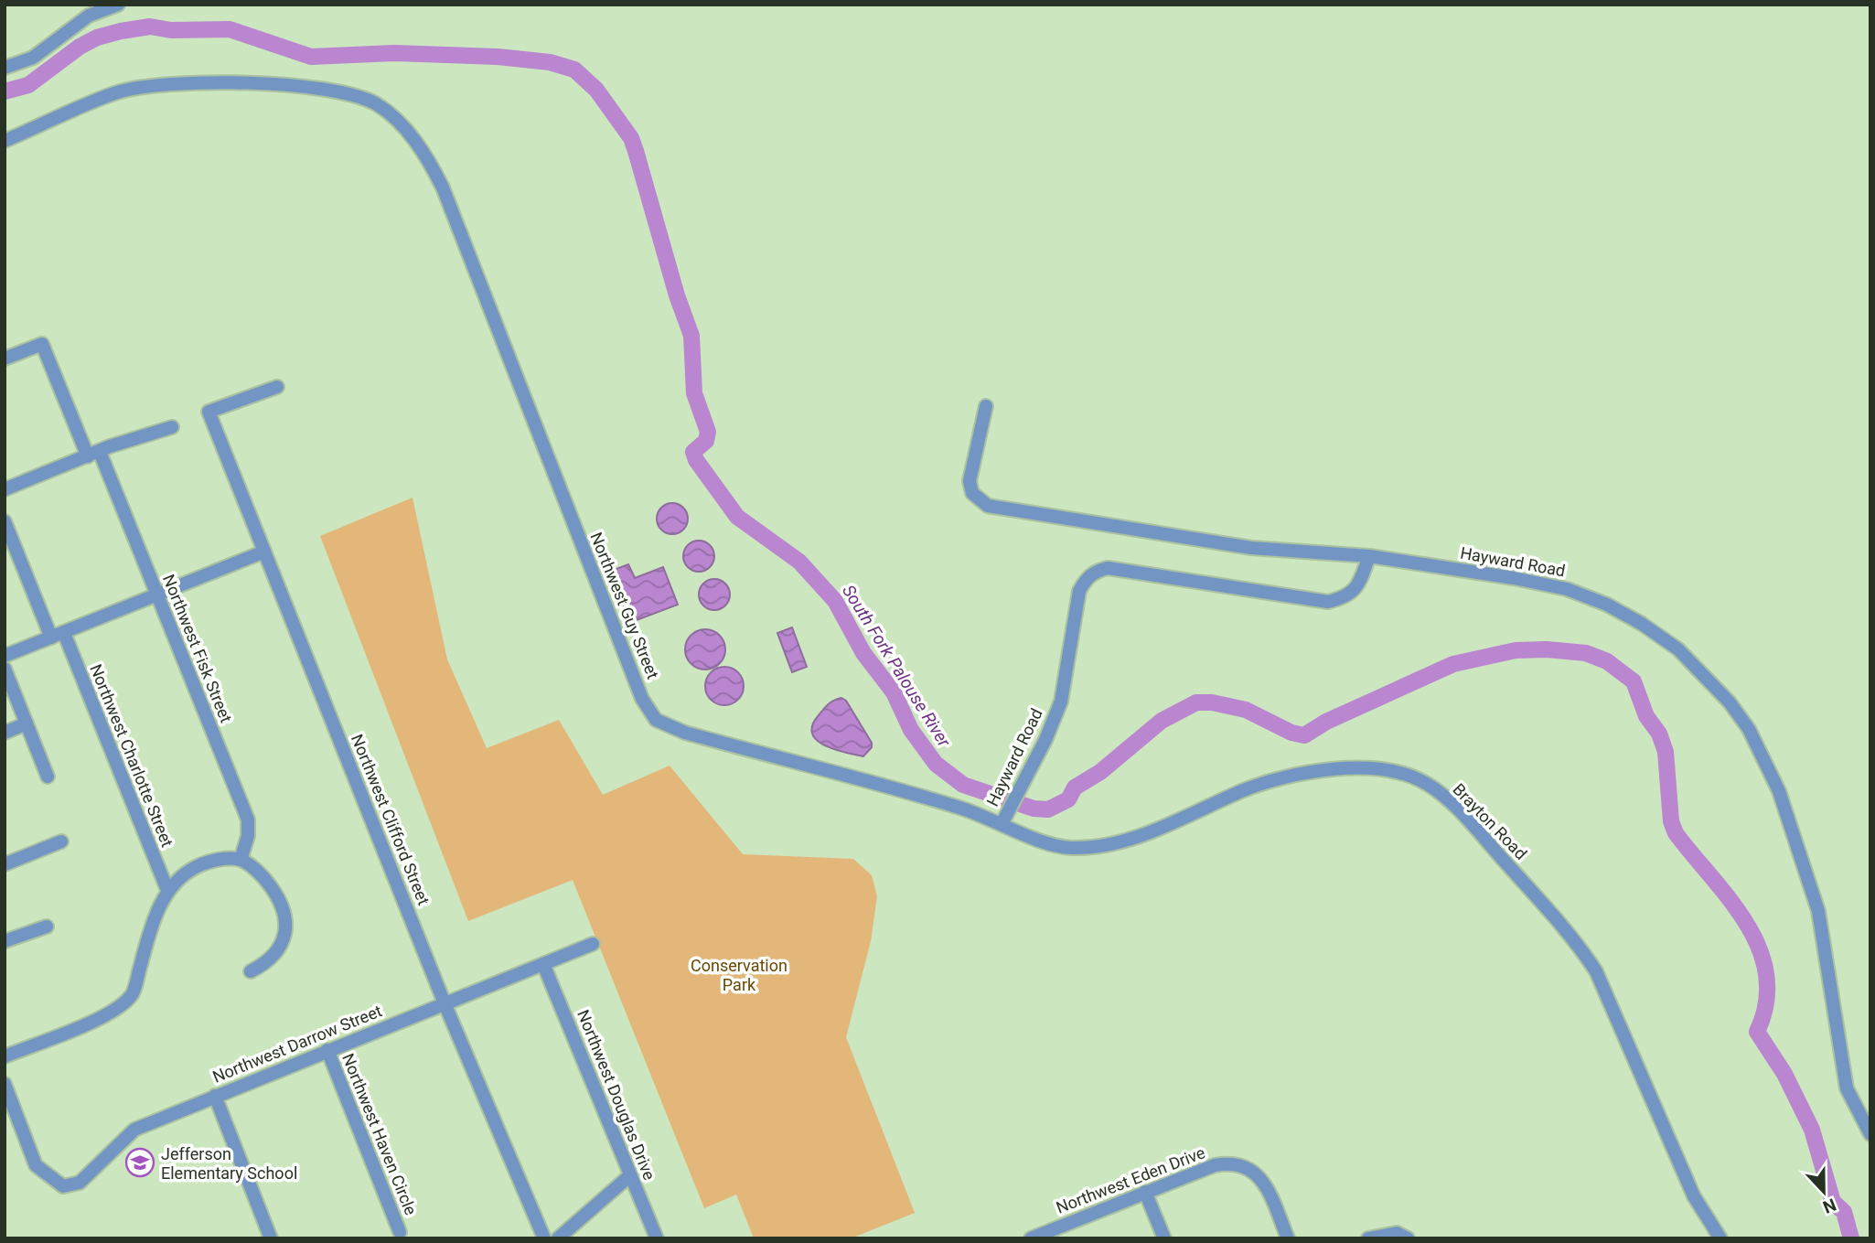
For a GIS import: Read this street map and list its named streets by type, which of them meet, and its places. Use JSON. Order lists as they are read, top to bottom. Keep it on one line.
{"streets":{"street":["Hayward Road","Northwest Guy Street","Northwest Fisk Street","Northwest Charlotte Street","Northwest Clifford Street","Brayton Road","Northwest Darrow Street","Northwest Douglas Drive","Northwest Haven Circle","Northwest Eden Drive"]},"crossings":[["Hayward Road","Northwest Guy Street"],["Hayward Road","Brayton Road"],["Northwest Guy Street","Brayton Road"],["Northwest Clifford Street","Northwest Darrow Street"],["Northwest Darrow Street","Northwest Douglas Drive"],["Northwest Darrow Street","Northwest Haven Circle"]],"water":["South Fork Palouse River"],"parks":["Conservation Park"],"places":{"school or university":["Jefferson Elementary School"]},"north":"bottom"}
